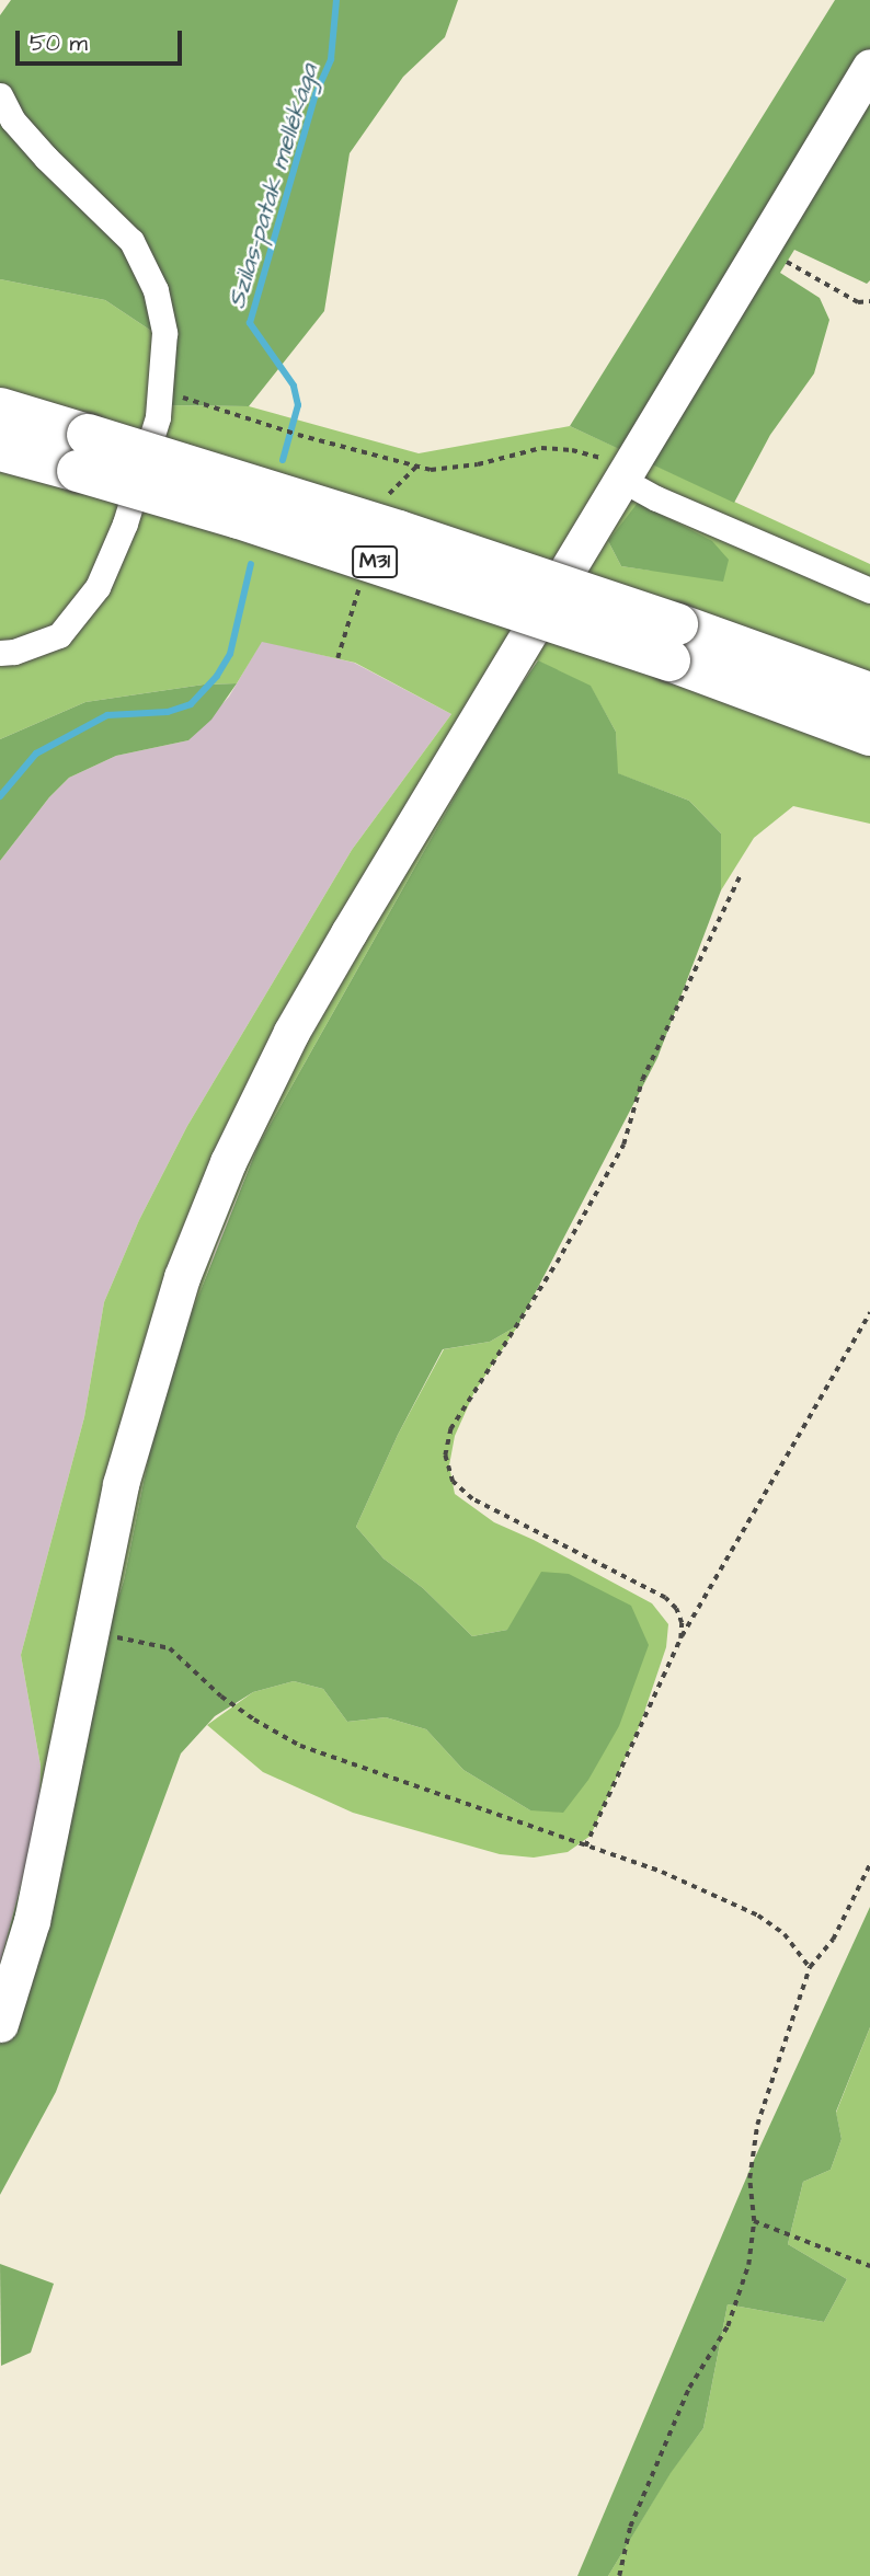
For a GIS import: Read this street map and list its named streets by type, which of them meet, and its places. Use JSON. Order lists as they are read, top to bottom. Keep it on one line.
{"streets":{"highway":["M31"]},"water":["Szilas-patak mellékága"],"scale_bar":"50 m"}
